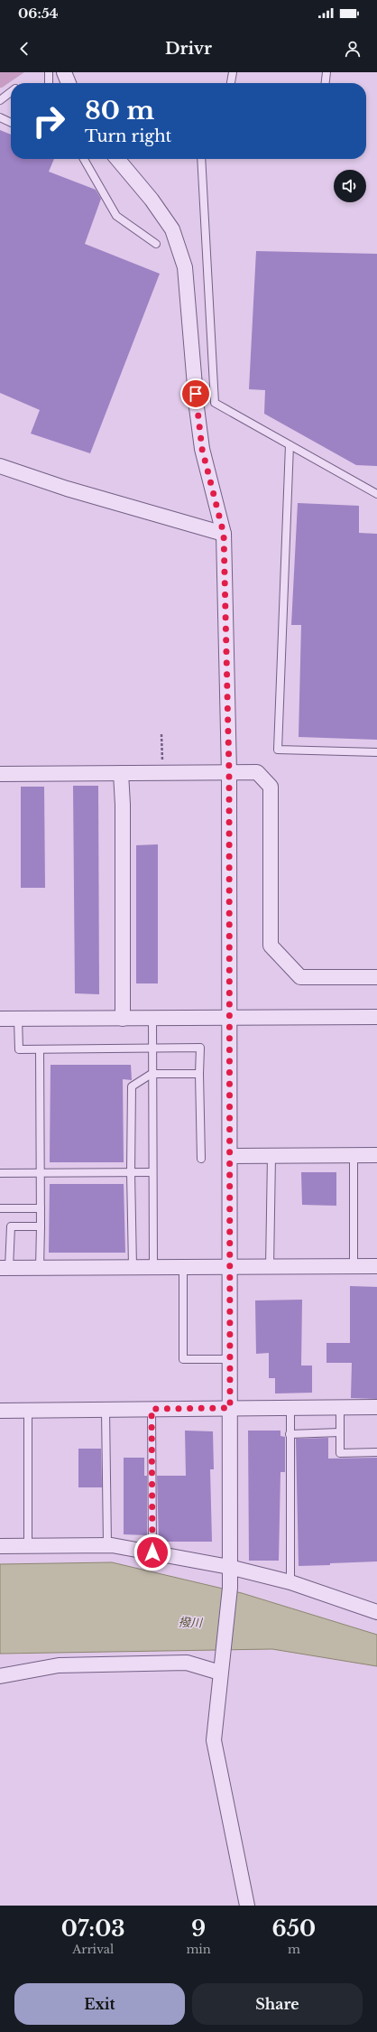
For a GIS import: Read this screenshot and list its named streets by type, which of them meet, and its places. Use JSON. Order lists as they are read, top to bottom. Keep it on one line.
{"water":["撥川"],"page":{"status":"06:54","header":"Drivr","turn":["80 m","Turn right"],"eta":["07:03","Arrival","9","min","650","m"],"buttons":["Exit","Share"]}}
